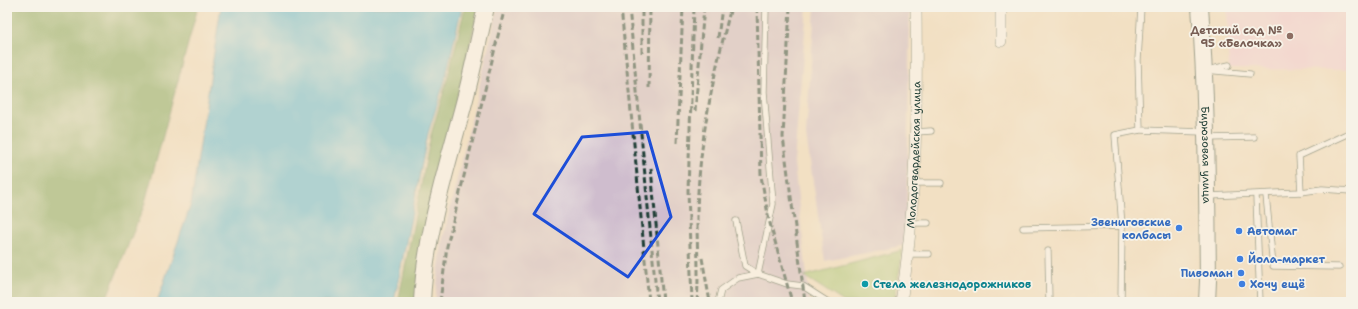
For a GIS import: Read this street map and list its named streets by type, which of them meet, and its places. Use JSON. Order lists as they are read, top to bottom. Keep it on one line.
{"streets":{"main road":["Бирюзовая улица"],"street":["Молодогвардейская улица"]},"places":["Детский сад № 95 «Белочка»","Звениговские колбасы","Автомаг","Йола-маркет","Пивоман","Стела железнодорожников","Хочу ещё"]}
